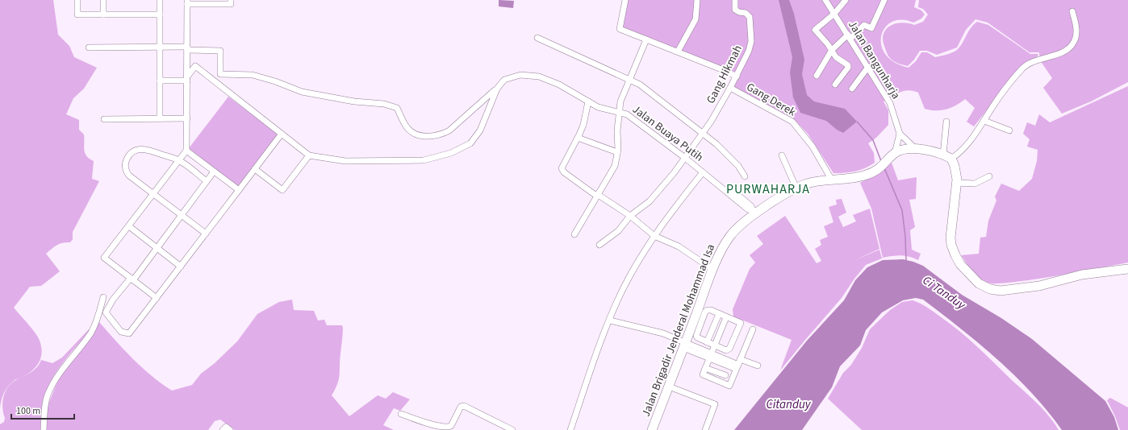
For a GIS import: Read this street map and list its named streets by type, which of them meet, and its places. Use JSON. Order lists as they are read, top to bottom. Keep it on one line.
{"streets":{"highway":["Jalan Brigadir Jenderal Mohammad Isa"],"street":["Jalan Bangunharja","Gang Hikmah","Gang Derek","Jalan Buaya Putih"]},"crossings":[["Gang Hikmah","Gang Derek"],["Gang Hikmah","Jalan Buaya Putih"],["Gang Derek","Jalan Brigadir Jenderal Mohammad Isa"],["Jalan Buaya Putih","Jalan Brigadir Jenderal Mohammad Isa"]],"districts":["PURWAHARJA"],"water":["Ci Tanduy","Citanduy"],"scale_bar":"100 m"}
